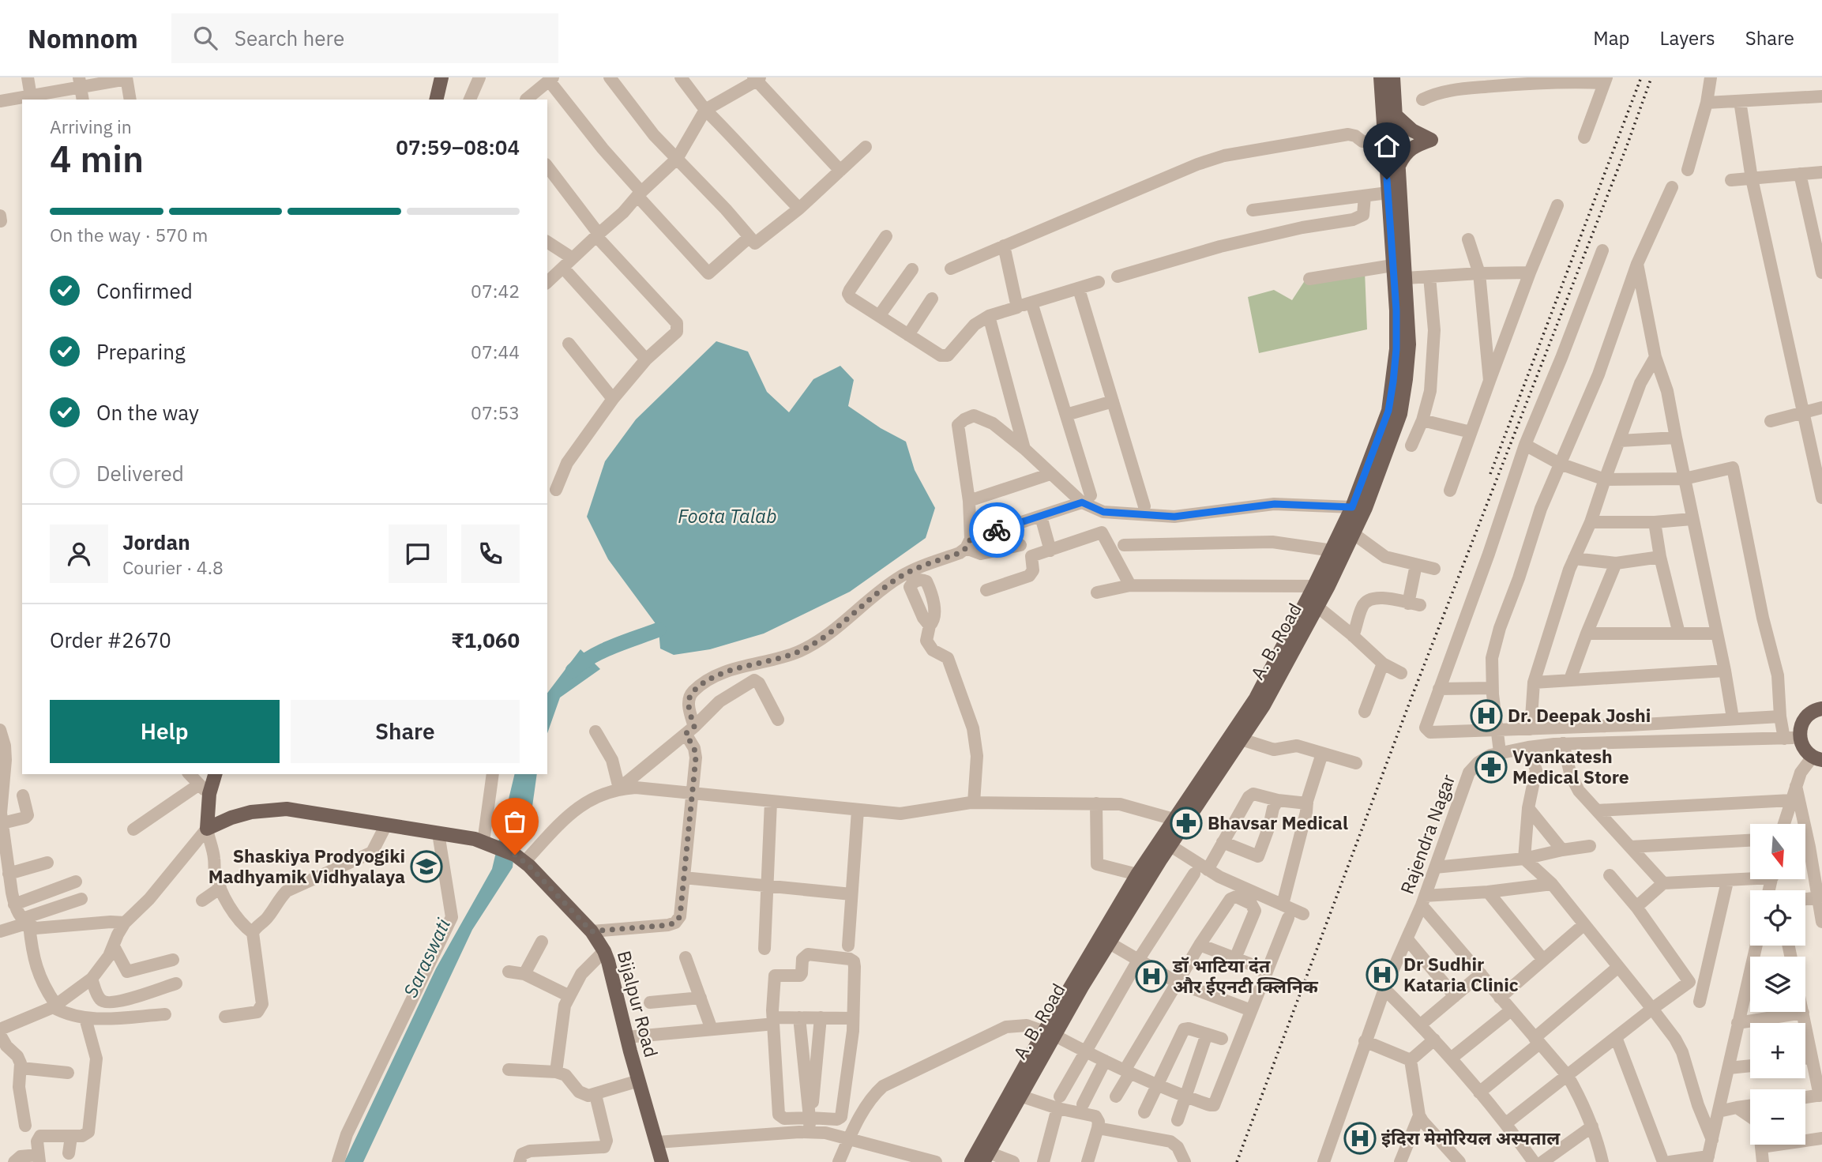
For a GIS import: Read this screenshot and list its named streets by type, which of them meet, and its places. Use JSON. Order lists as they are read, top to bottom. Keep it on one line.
{"streets":{"main road":["A. B. Road","Bijalpur Road"],"street":["Rajendra Nagar"]},"water":["Foota Talab","Saraswati"],"places":{"hospital":["Dr. Deepak Joshi","Dr Sudhir Kataria Clinic","डॉ भाटिया दंत और ईएनटी क्लिनिक","इंदिरा मेमोरियल अस्पताल"],"pharmacy":["Vyankatesh Medical Store","Bhavsar Medical"],"school or university":["Shaskiya Prodyogiki Madhyamik Vidhyalaya"]},"north":"bottom","page":{"header":"Nomnom","search":"Search here","nav":["Map","Layers","Share"],"heading":["4 min","Arriving in","07:59–08:04"],"panel":["Jordan","Courier · 4.8","Order #2670","₹1,060"],"bar":"On the way · 570 m","list":[["Confirmed","07:42"],["Preparing","07:44"],["On the way","07:53"],"Delivered"],"buttons":["Help","Share"],"map_buttons":["+","−"]}}
